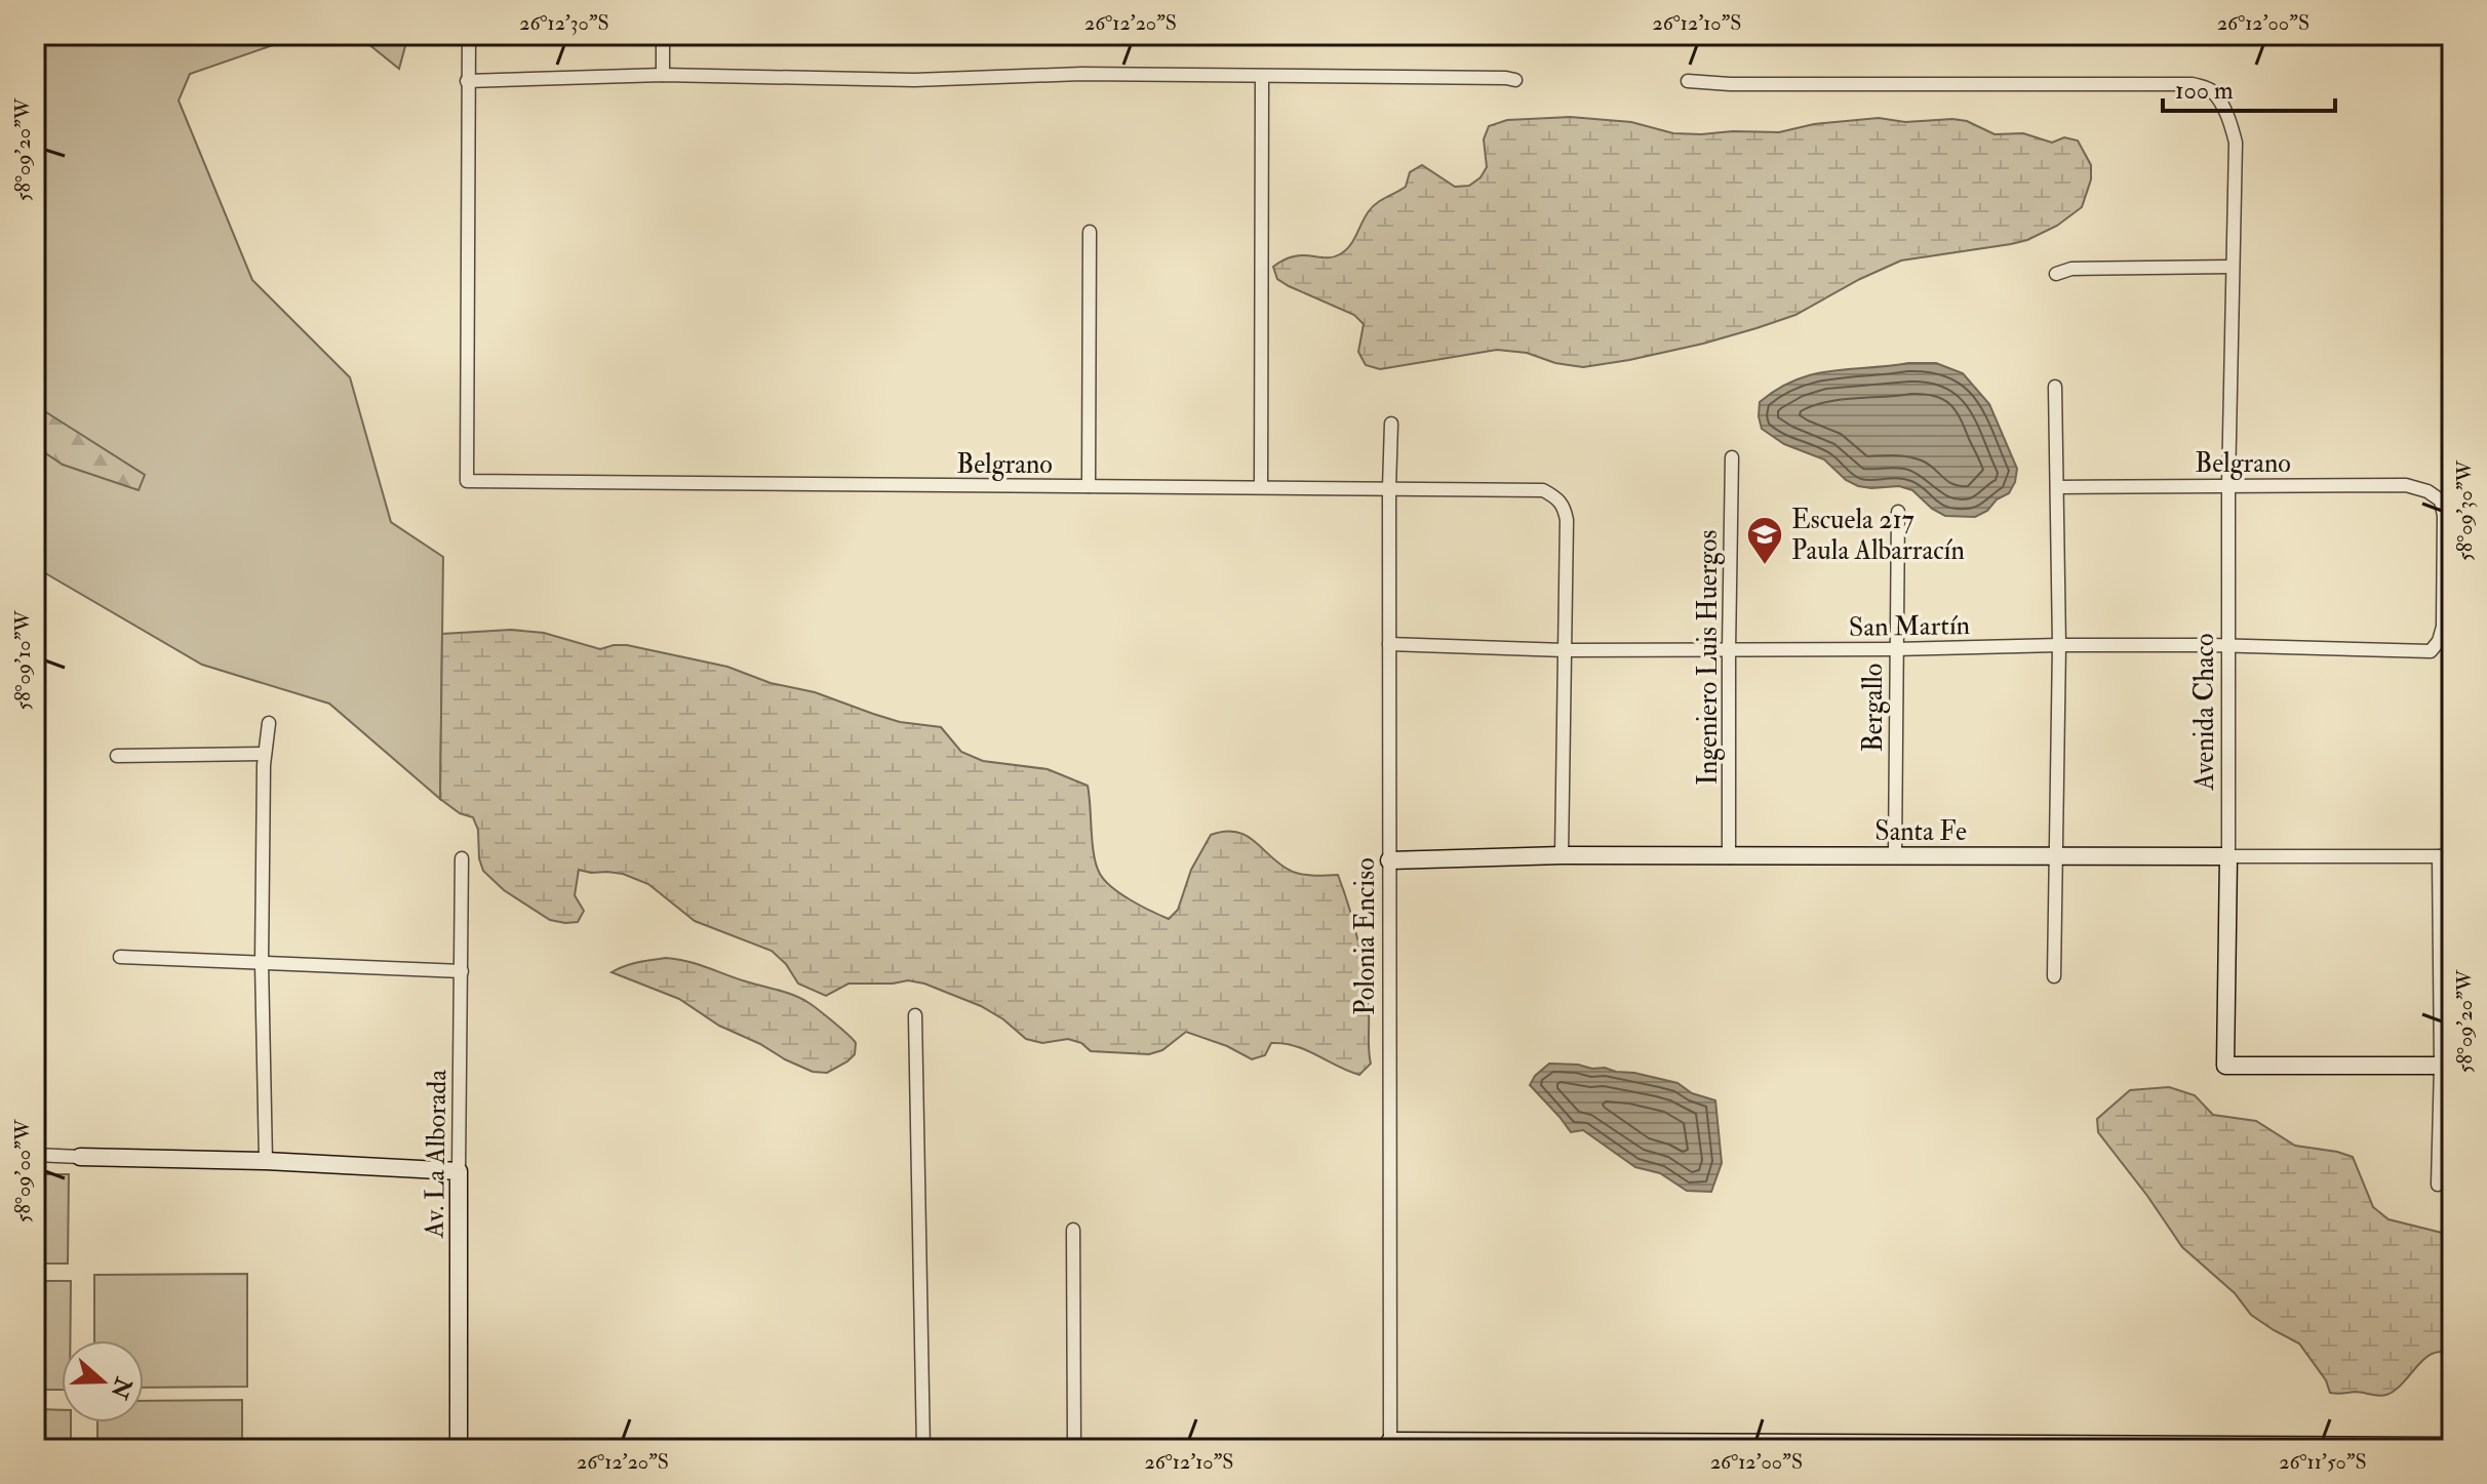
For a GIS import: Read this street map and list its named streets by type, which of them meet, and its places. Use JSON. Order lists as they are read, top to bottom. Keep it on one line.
{"streets":{"main road":["Avenida Chaco","Santa Fe","Av. La Alborada"],"street":["Belgrano","San Martín","Ingeniero Luis Huergos","Bergallo","Polonia Enciso"]},"crossings":[["Belgrano","San Martín"],["Belgrano","Avenida Chaco"],["Belgrano","Polonia Enciso"],["San Martín","Ingeniero Luis Huergos"],["San Martín","Bergallo"],["San Martín","Avenida Chaco"],["San Martín","Polonia Enciso"],["Ingeniero Luis Huergos","Santa Fe"],["Bergallo","Santa Fe"],["Avenida Chaco","Santa Fe"],["Santa Fe","Polonia Enciso"]],"places":{"school or university":["Escuela 217 Paula Albarracín"]},"scale_bar":"100 m","north":"right","coordinates":["26°12'30\"S","26°12'20\"S","26°12'10\"S","26°12'00\"S","58°09'20\"W","58°09'30\"W","58°09'10\"W","58°09'00\"W","26°11'50\"S"]}
